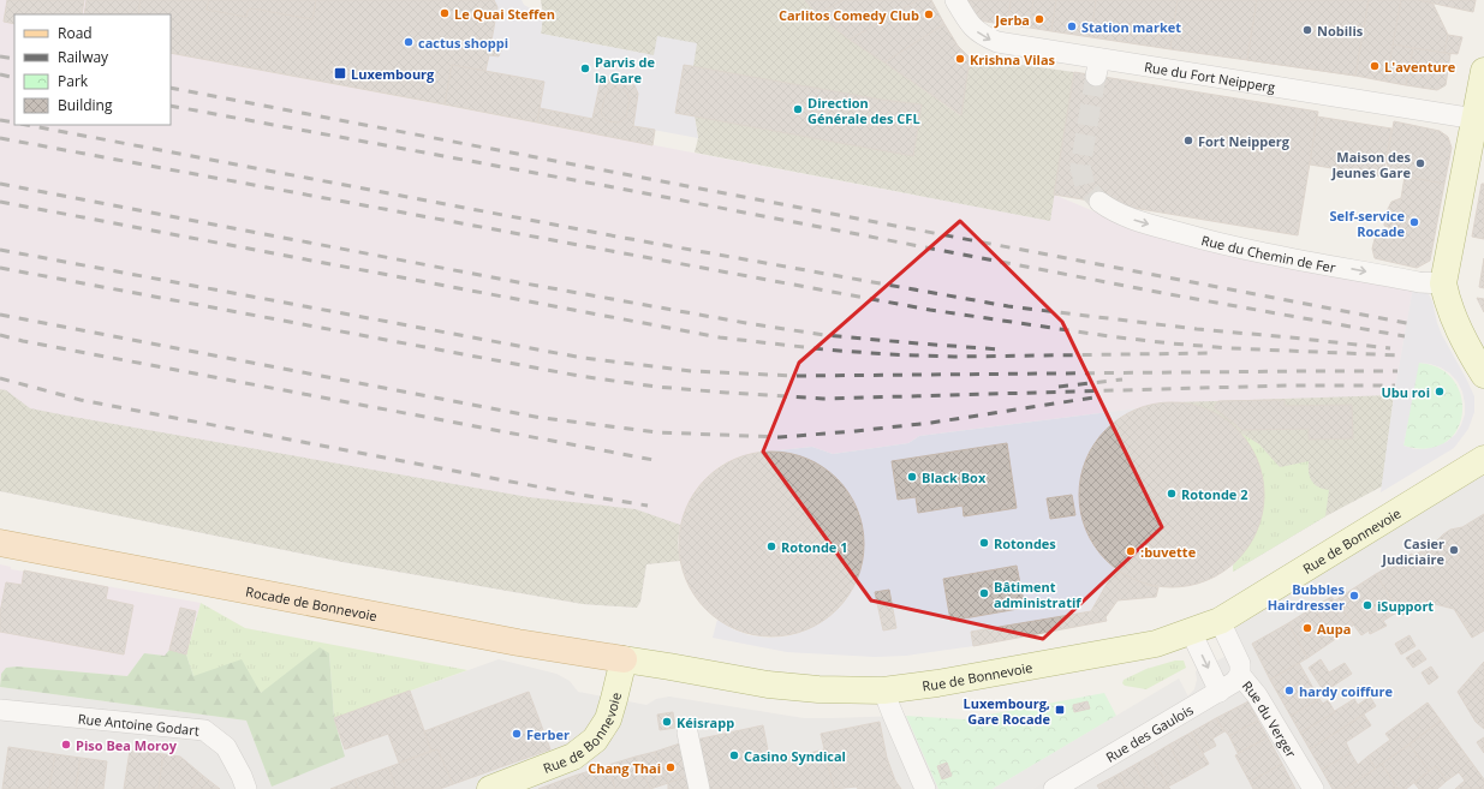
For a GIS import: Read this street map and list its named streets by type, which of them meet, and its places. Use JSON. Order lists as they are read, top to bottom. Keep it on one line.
{"streets":{"main road":["Rue de Bonnevoie","Rocade de Bonnevoie"],"street":["Rue du Fort Neipperg","Rue du Chemin de Fer","Rue du Verger","Rue Antoine Godart","Rue des Gaulois"]},"crossings":[["Rue de Bonnevoie","Rocade de Bonnevoie"],["Rue de Bonnevoie","Rue du Verger"],["Rue du Verger","Rue des Gaulois"]],"one_way":["Rue du Fort Neipperg","Rue du Chemin de Fer"],"places":{"other":["Le Quai Steffen","Carlitos Comedy Club","Jerba","Station market","Nobilis","cactus shoppi","Krishna Vilas","L'aventure","Parvis de la Gare","Direction Générale des CFL","Fort Neipperg","Maison des Jeunes Gare","Self-service Rocade","Ubu roi","Black Box","Rotonde 2","Rotondes","Rotonde 1","Casier Judiciaire",":buvette","Bâtiment administratif","Bubbles Hairdresser","iSupport","Aupa","hardy coiffure","Kéisrapp","Ferber","Piso Bea Moroy","Casino Syndical","Chang Thai"],"transit":["Luxembourg","Luxembourg, Gare Rocade"]},"legend":["Road","Railway","Park","Building"]}
